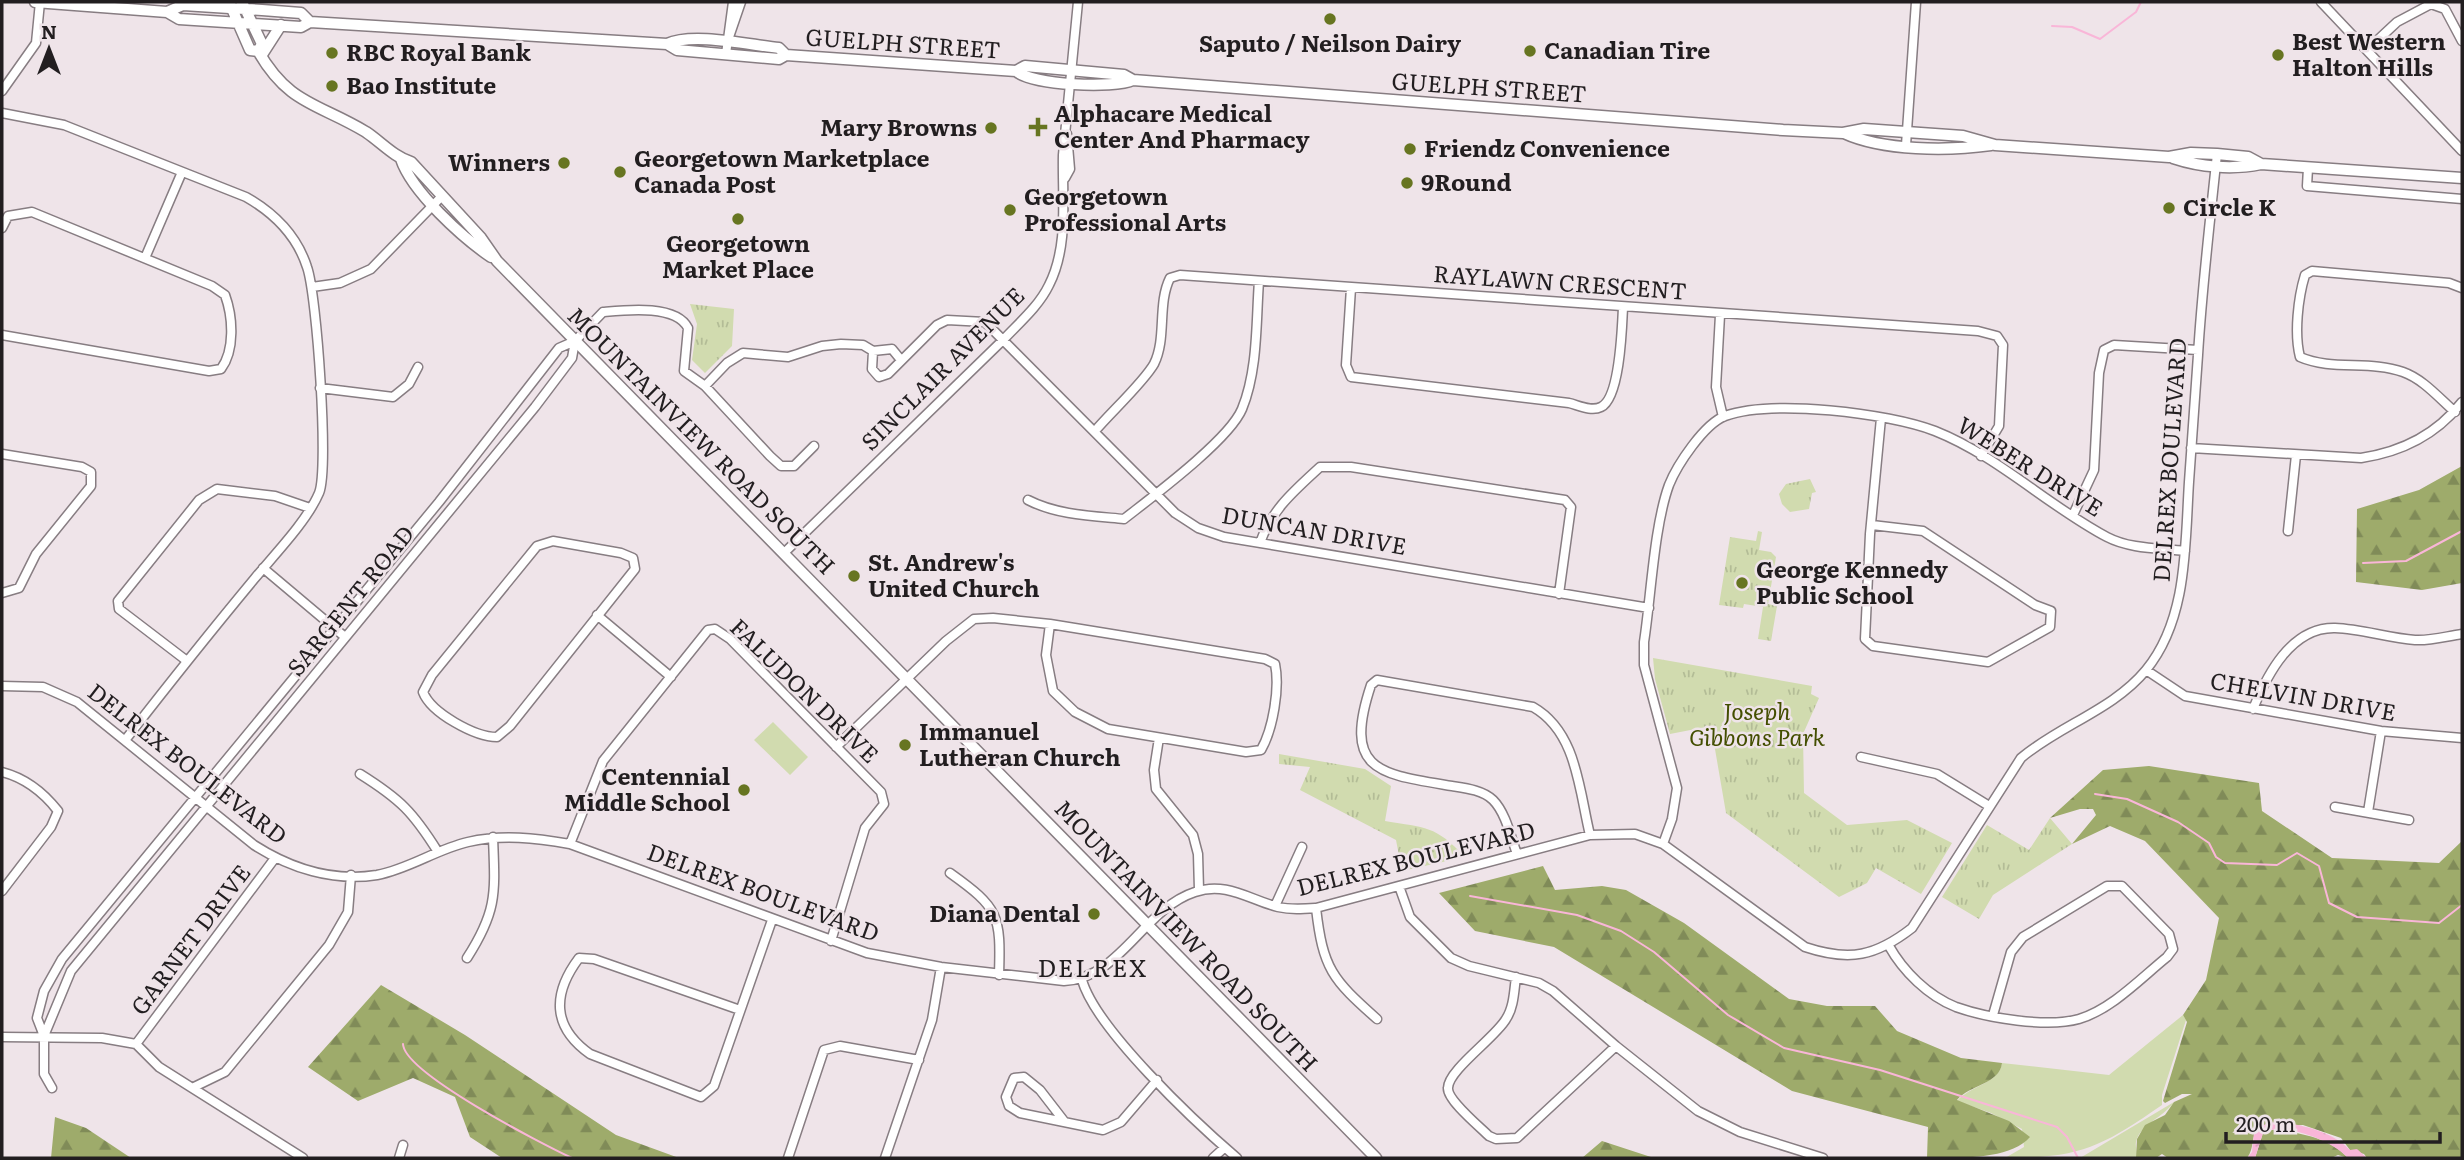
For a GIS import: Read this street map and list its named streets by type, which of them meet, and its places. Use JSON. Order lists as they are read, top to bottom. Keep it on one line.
{"streets":{"main road":["GUELPH STREET","MOUNTAINVIEW ROAD SOUTH"],"street":["RAYLAWN CRESCENT","SINCLAIR AVENUE","DELREX BOULEVARD","WEBER DRIVE","DUNCAN DRIVE","SARGENT ROAD","FALUDON DRIVE","CHELVIN DRIVE","GARNET DRIVE"]},"crossings":[["GUELPH STREET","SINCLAIR AVENUE"],["GUELPH STREET","MOUNTAINVIEW ROAD SOUTH"],["GUELPH STREET","DELREX BOULEVARD"],["RAYLAWN CRESCENT","WEBER DRIVE"],["RAYLAWN CRESCENT","DUNCAN DRIVE"],["SINCLAIR AVENUE","MOUNTAINVIEW ROAD SOUTH"],["SINCLAIR AVENUE","DUNCAN DRIVE"],["MOUNTAINVIEW ROAD SOUTH","DELREX BOULEVARD"],["MOUNTAINVIEW ROAD SOUTH","SARGENT ROAD"],["DELREX BOULEVARD","WEBER DRIVE"],["DELREX BOULEVARD","SARGENT ROAD"],["DELREX BOULEVARD","FALUDON DRIVE"],["DELREX BOULEVARD","CHELVIN DRIVE"],["DELREX BOULEVARD","GARNET DRIVE"]],"districts":["DELREX"],"parks":["Joseph Gibbons Park"],"places":{"other":["Saputo / Neilson Dairy","Canadian Tire","RBC Royal Bank","Best Western Halton Hills","Bao Institute","Mary Browns","Friendz Convenience","Winners","Georgetown Marketplace Canada Post","9Round","Circle K","Georgetown Professional Arts","Georgetown Market Place","St. Andrew's United Church","George Kennedy Public School","Immanuel Lutheran Church","Centennial Middle School","Diana Dental"],"health":["Alphacare Medical Center And Pharmacy"]},"scale_bar":"200 m","north":"top"}
